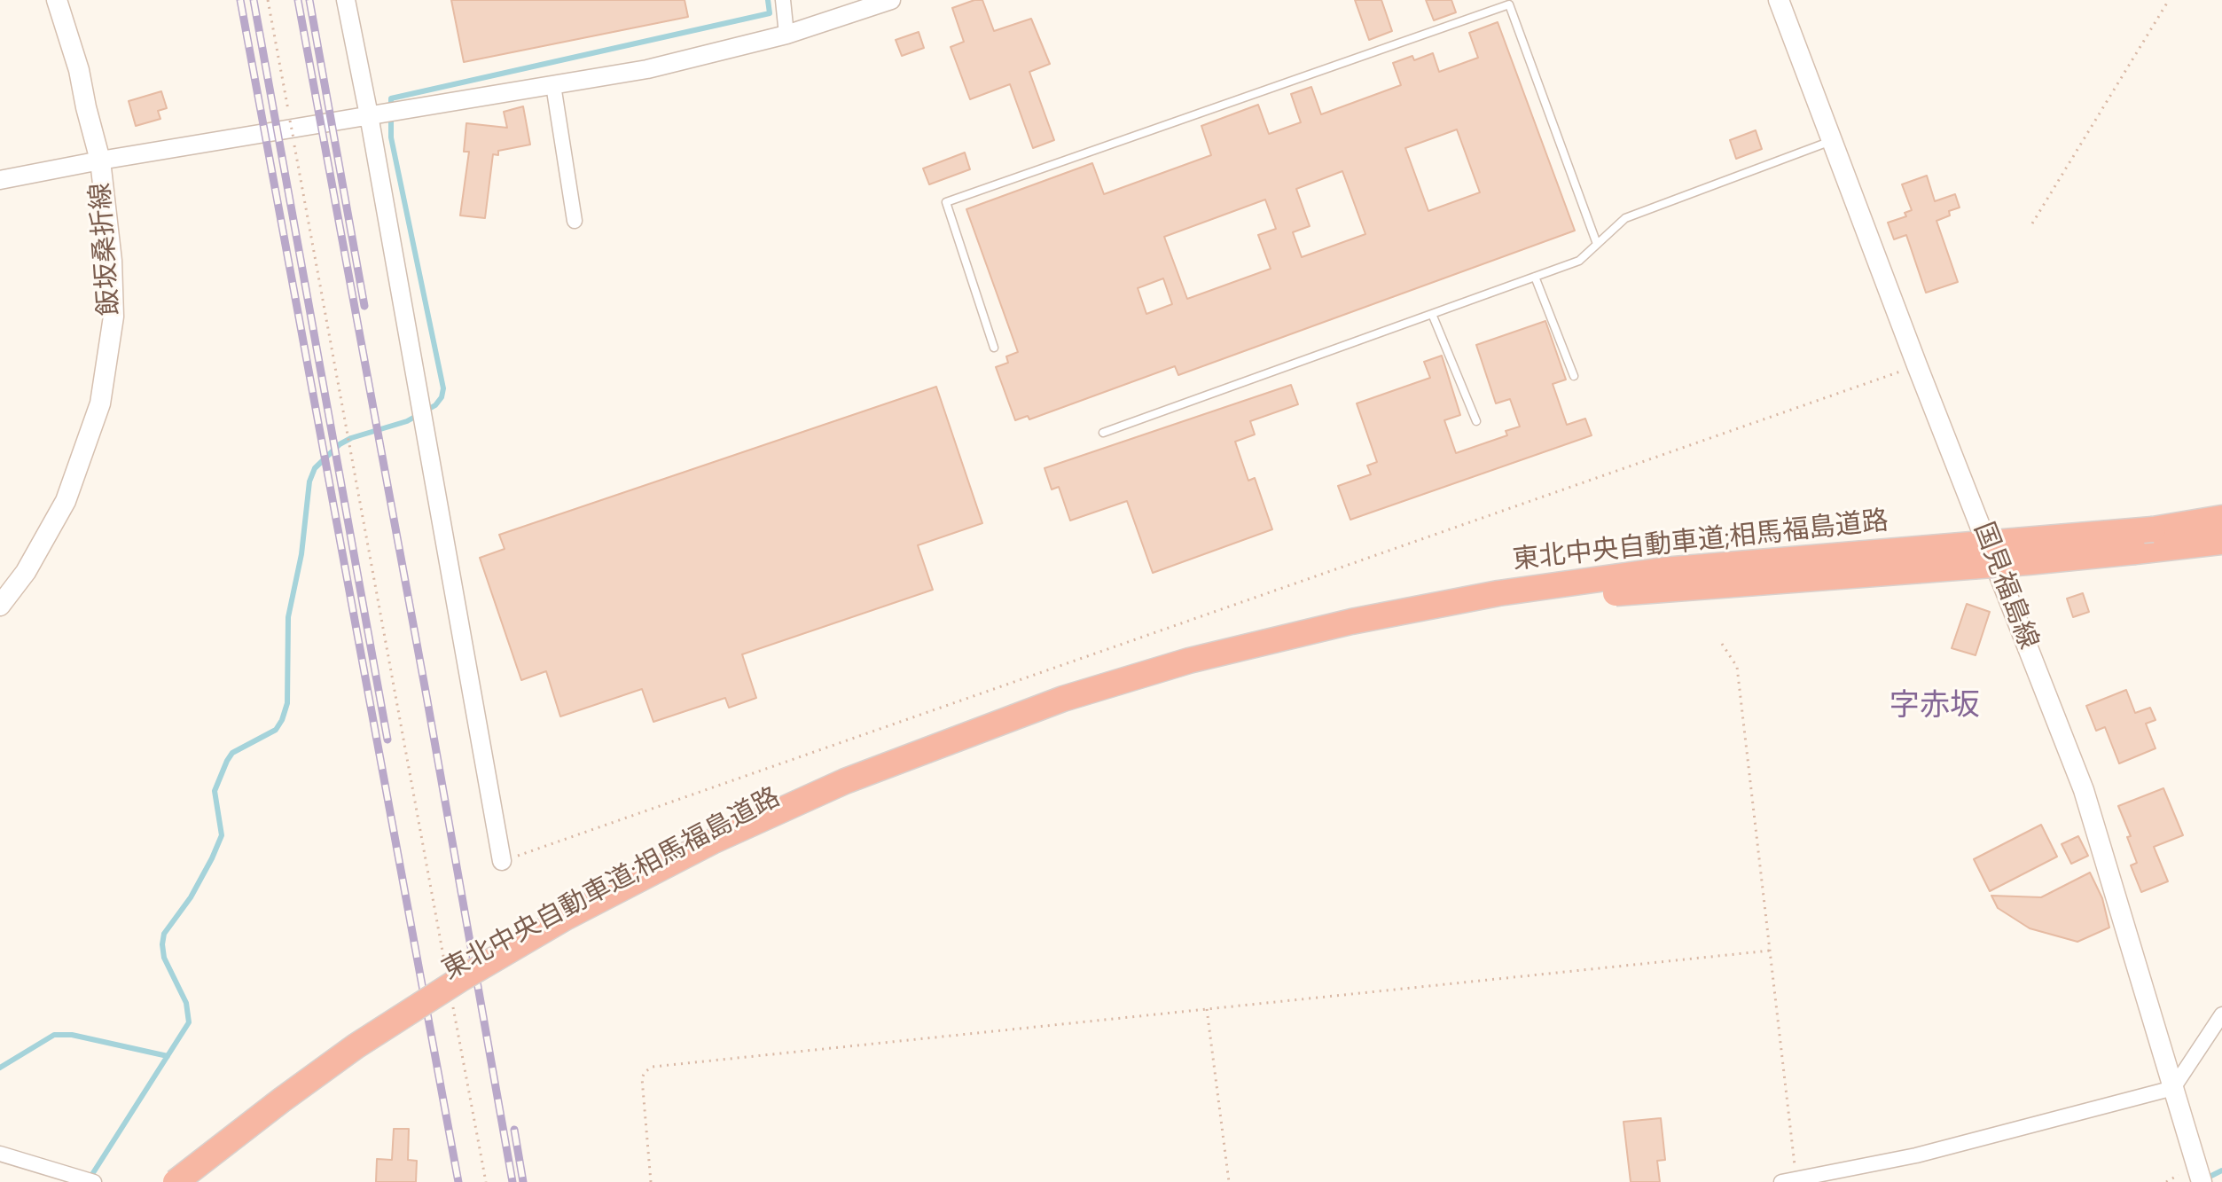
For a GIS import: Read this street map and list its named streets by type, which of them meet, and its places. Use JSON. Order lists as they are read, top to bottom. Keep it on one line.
{"streets":{"highway":["東北中央自動車道;相馬福島道路"],"main road":["飯坂桑折線","国見福島線"]},"districts":["字赤坂"]}
